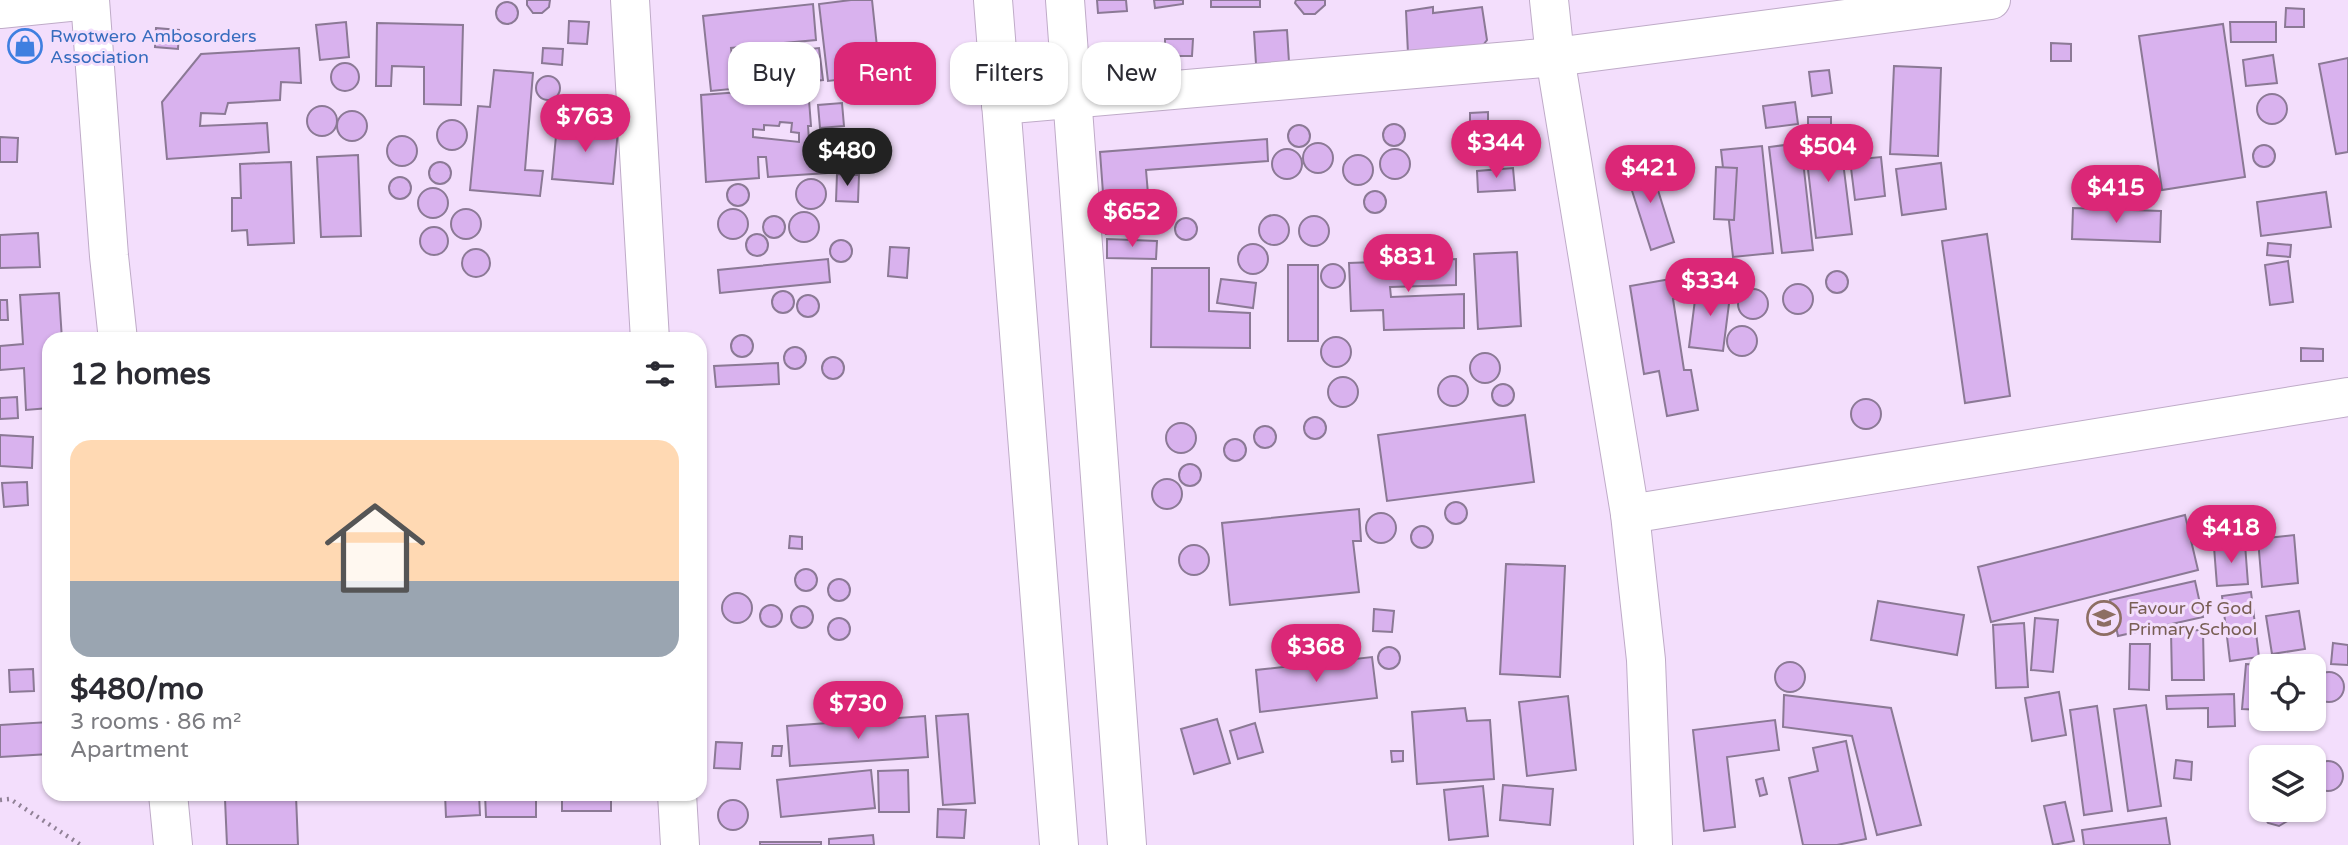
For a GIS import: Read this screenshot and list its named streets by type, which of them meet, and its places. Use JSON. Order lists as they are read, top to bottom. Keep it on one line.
{"places":{"shop":["Rwotwero Ambosorders Association"],"school or university":["Favour Of God Primary School"]},"page":{"chip":["Buy","Rent","Filters","New"],"price":["$763","$344","$504","$480","$421","$415","$652","$831","$334","$418","$368","$730"],"heading":"12 homes","list":[{"name":"$480/mo","note":"3 rooms · 86 m² · Apartment"}]}}
